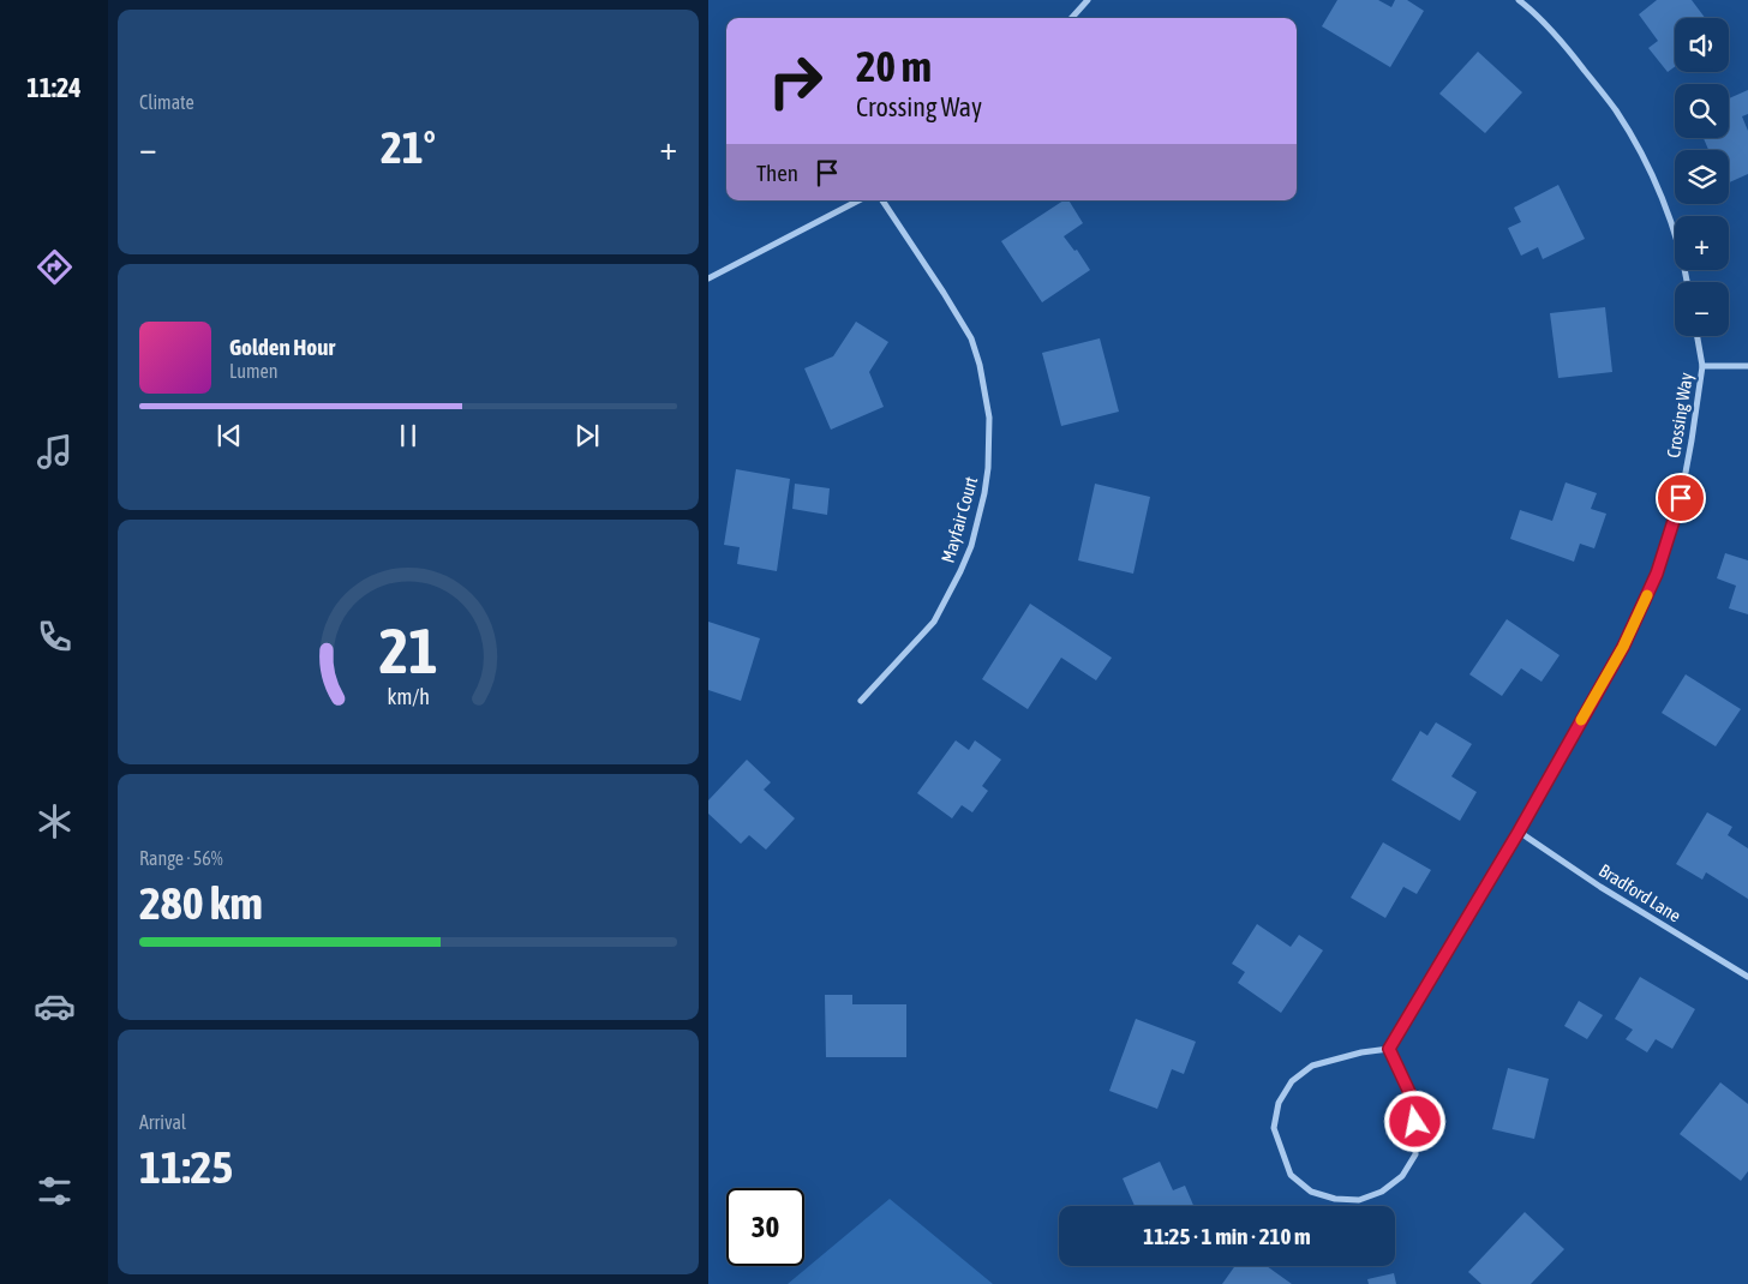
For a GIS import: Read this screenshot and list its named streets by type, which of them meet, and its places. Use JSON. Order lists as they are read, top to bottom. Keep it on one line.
{"streets":{"street":["Crossing Way","Mayfair Court","Bradford Lane"]},"crossings":[["Crossing Way","Bradford Lane"]],"page":{"tabs":"11:24","tile":["Climate",["Range · 56%","280 km"],["Arrival","11:25"]],"map_buttons":["+","−"],"turn":["20 m","Crossing Way"],"heat":["−","21°","+"],"then":"Then","song":["Golden Hour","Lumen"],"limit":"30","trip":"11:25 · 1 min · 210 m","gauge":["21","km/h"]}}
